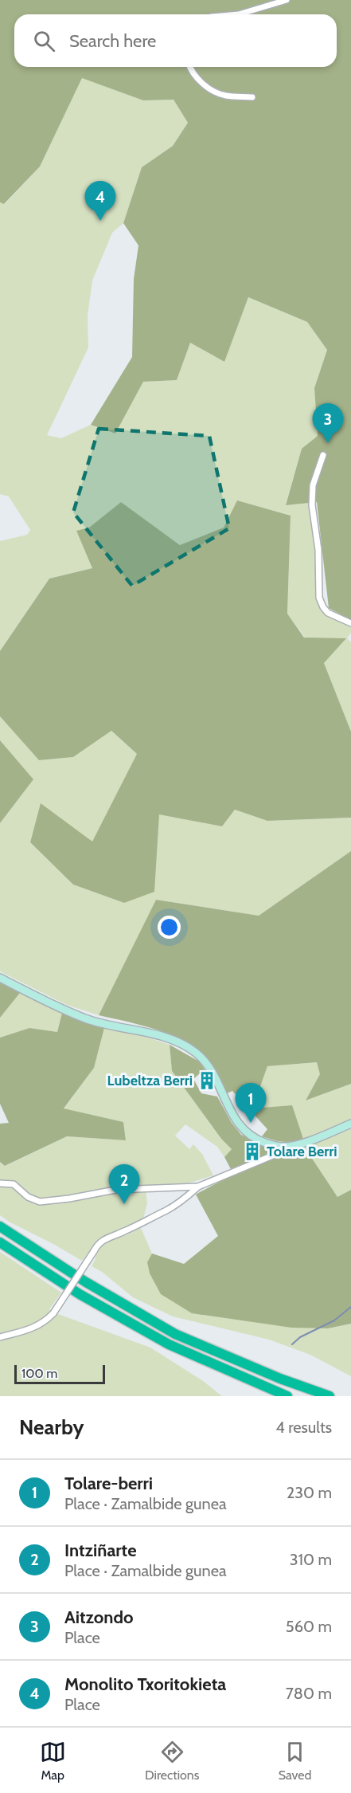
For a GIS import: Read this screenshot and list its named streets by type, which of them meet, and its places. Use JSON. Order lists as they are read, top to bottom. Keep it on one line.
{"places":{"building":["Lubeltza Berri","Tolare Berri"]},"scale_bar":"100 m","page":{"search":"Search here","pins":["4","3","1","2"],"scale":"100 m","heading":["Nearby","4 results"],"list":[{"mark":"1","name":"Tolare-berri","note":"Place · Zamalbide gunea","value":"230 m"},{"mark":"2","name":"Intziñarte","note":"Place · Zamalbide gunea","value":"310 m"},{"mark":"3","name":"Aitzondo","note":"Place","value":"560 m"},{"mark":"4","name":"Monolito Txoritokieta","note":"Place","value":"780 m"}],"nav":["Map","Directions","Saved"]}}
